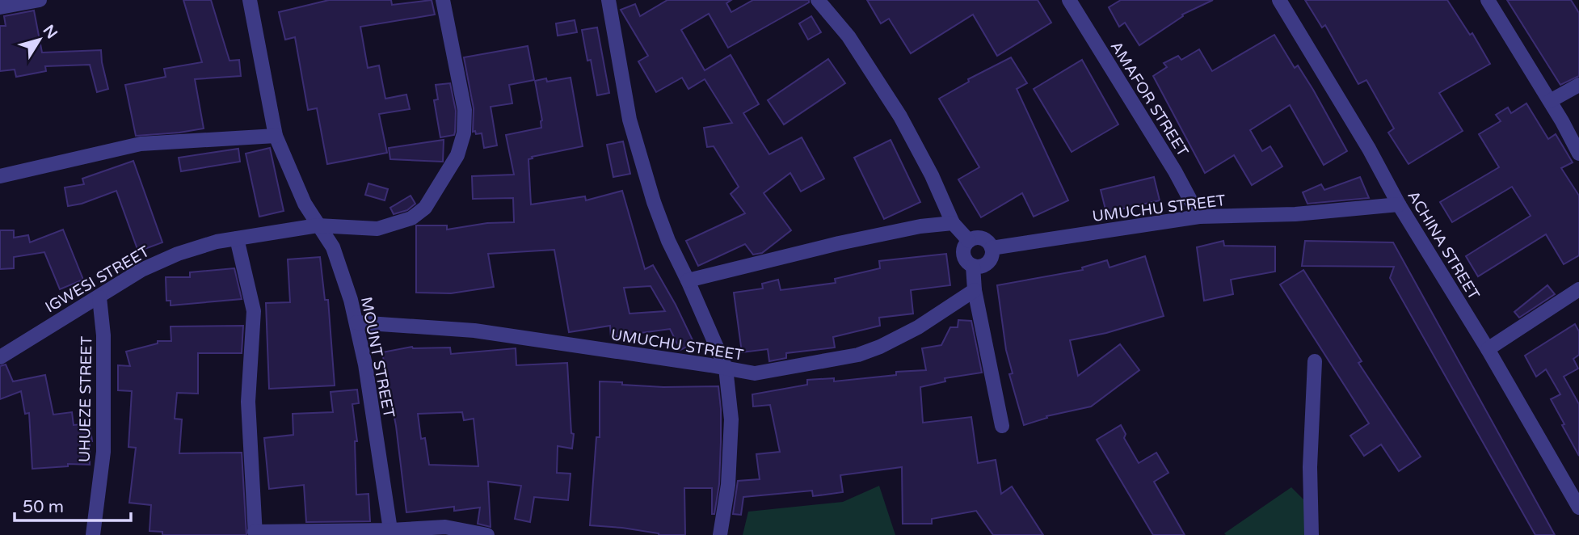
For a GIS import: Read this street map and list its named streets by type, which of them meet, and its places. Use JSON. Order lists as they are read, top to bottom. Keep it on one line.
{"streets":{"street":["AMAFOR STREET","UMUCHU STREET","ACHINA STREET","IGWESI STREET","MOUNT STREET","UHUEZE STREET"]},"crossings":[["AMAFOR STREET","UMUCHU STREET"],["UMUCHU STREET","ACHINA STREET"],["UMUCHU STREET","MOUNT STREET"],["IGWESI STREET","MOUNT STREET"],["IGWESI STREET","UHUEZE STREET"]],"scale_bar":"50 m","north":"top right"}
